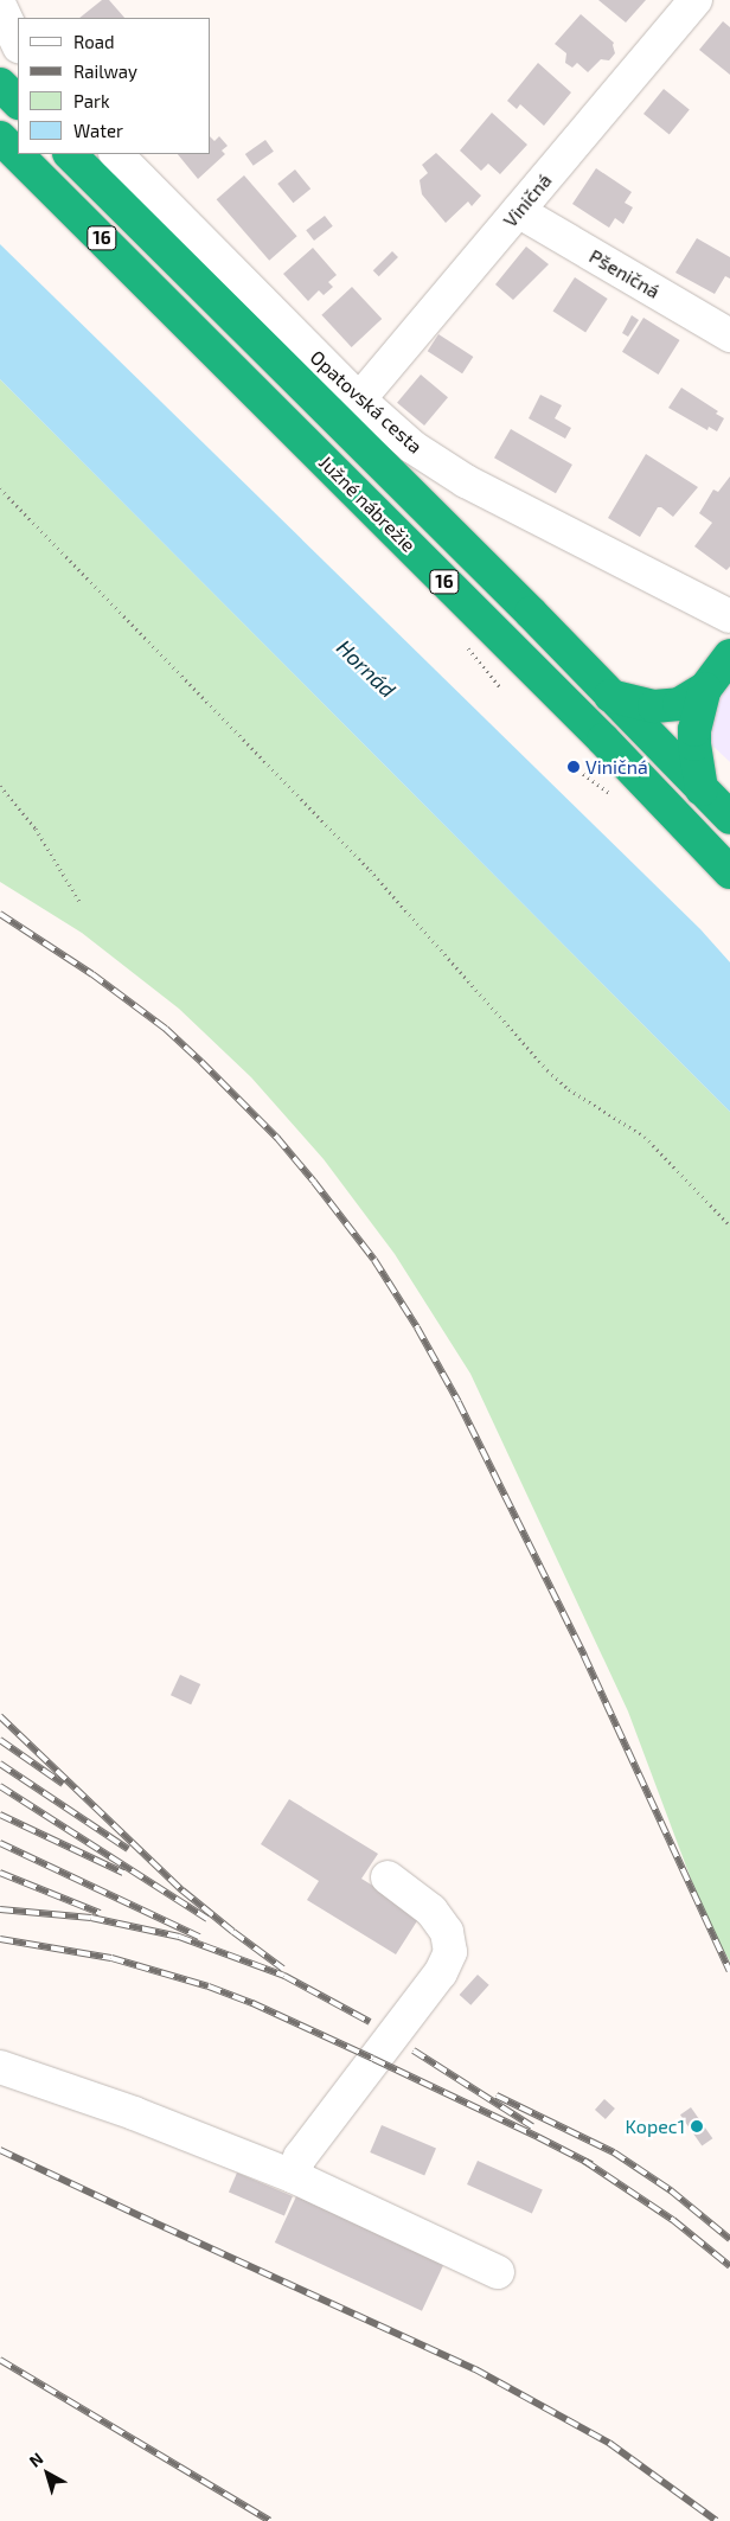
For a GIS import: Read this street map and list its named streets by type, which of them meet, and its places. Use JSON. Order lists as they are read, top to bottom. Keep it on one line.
{"streets":{"highway":["16","Južné nábrežie"],"street":["Viničná","Pšeničná","Opatovská cesta"]},"crossings":[["Viničná","Pšeničná"],["Viničná","Opatovská cesta"]],"water":["Hornád"],"places":["Viničná","Kopec1"],"legend":["Road","Railway","Park","Water"],"north":"top left"}
